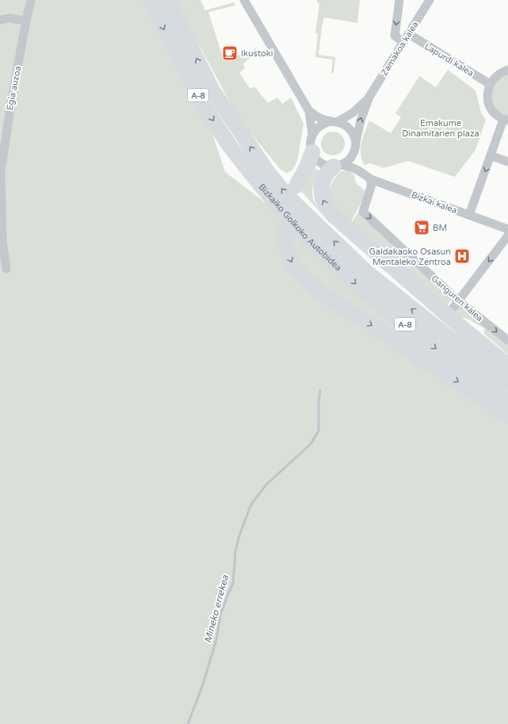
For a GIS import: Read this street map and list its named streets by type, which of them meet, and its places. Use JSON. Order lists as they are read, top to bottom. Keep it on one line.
{"streets":{"highway":["A-8","Bizkaiko Golkoko Autobidea"],"street":["Zamakoa kalea","Lapurdi kalea","Egia auzoa","Bizkai kalea","Ganguren kalea"]},"crossings":[["Zamakoa kalea","Lapurdi kalea"],["Zamakoa kalea","Bizkai kalea"],["Bizkai kalea","Ganguren kalea"]],"one_way":["Ganguren kalea"],"water":["Mineko errekea"],"parks":["Emakume Dinamitarien plaza"],"places":{"cafe":["Ikustoki"],"supermarket":["BM"],"hospital":["Galdakaoko Osasun Mentaleko Zentroa"]}}
